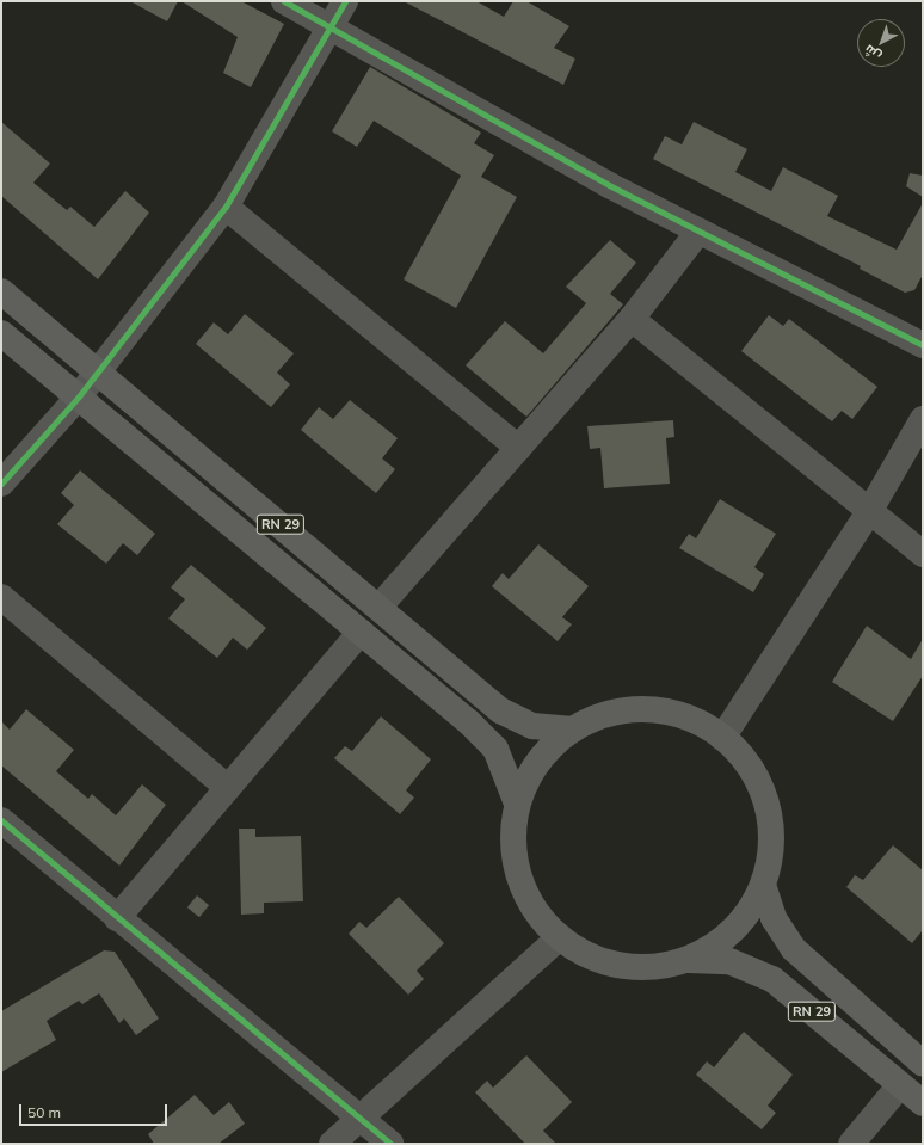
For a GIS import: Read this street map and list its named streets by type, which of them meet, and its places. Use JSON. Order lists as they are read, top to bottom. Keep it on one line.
{"streets":{"main road":["RN 29"]},"scale_bar":"50 m","north":"bottom left"}
